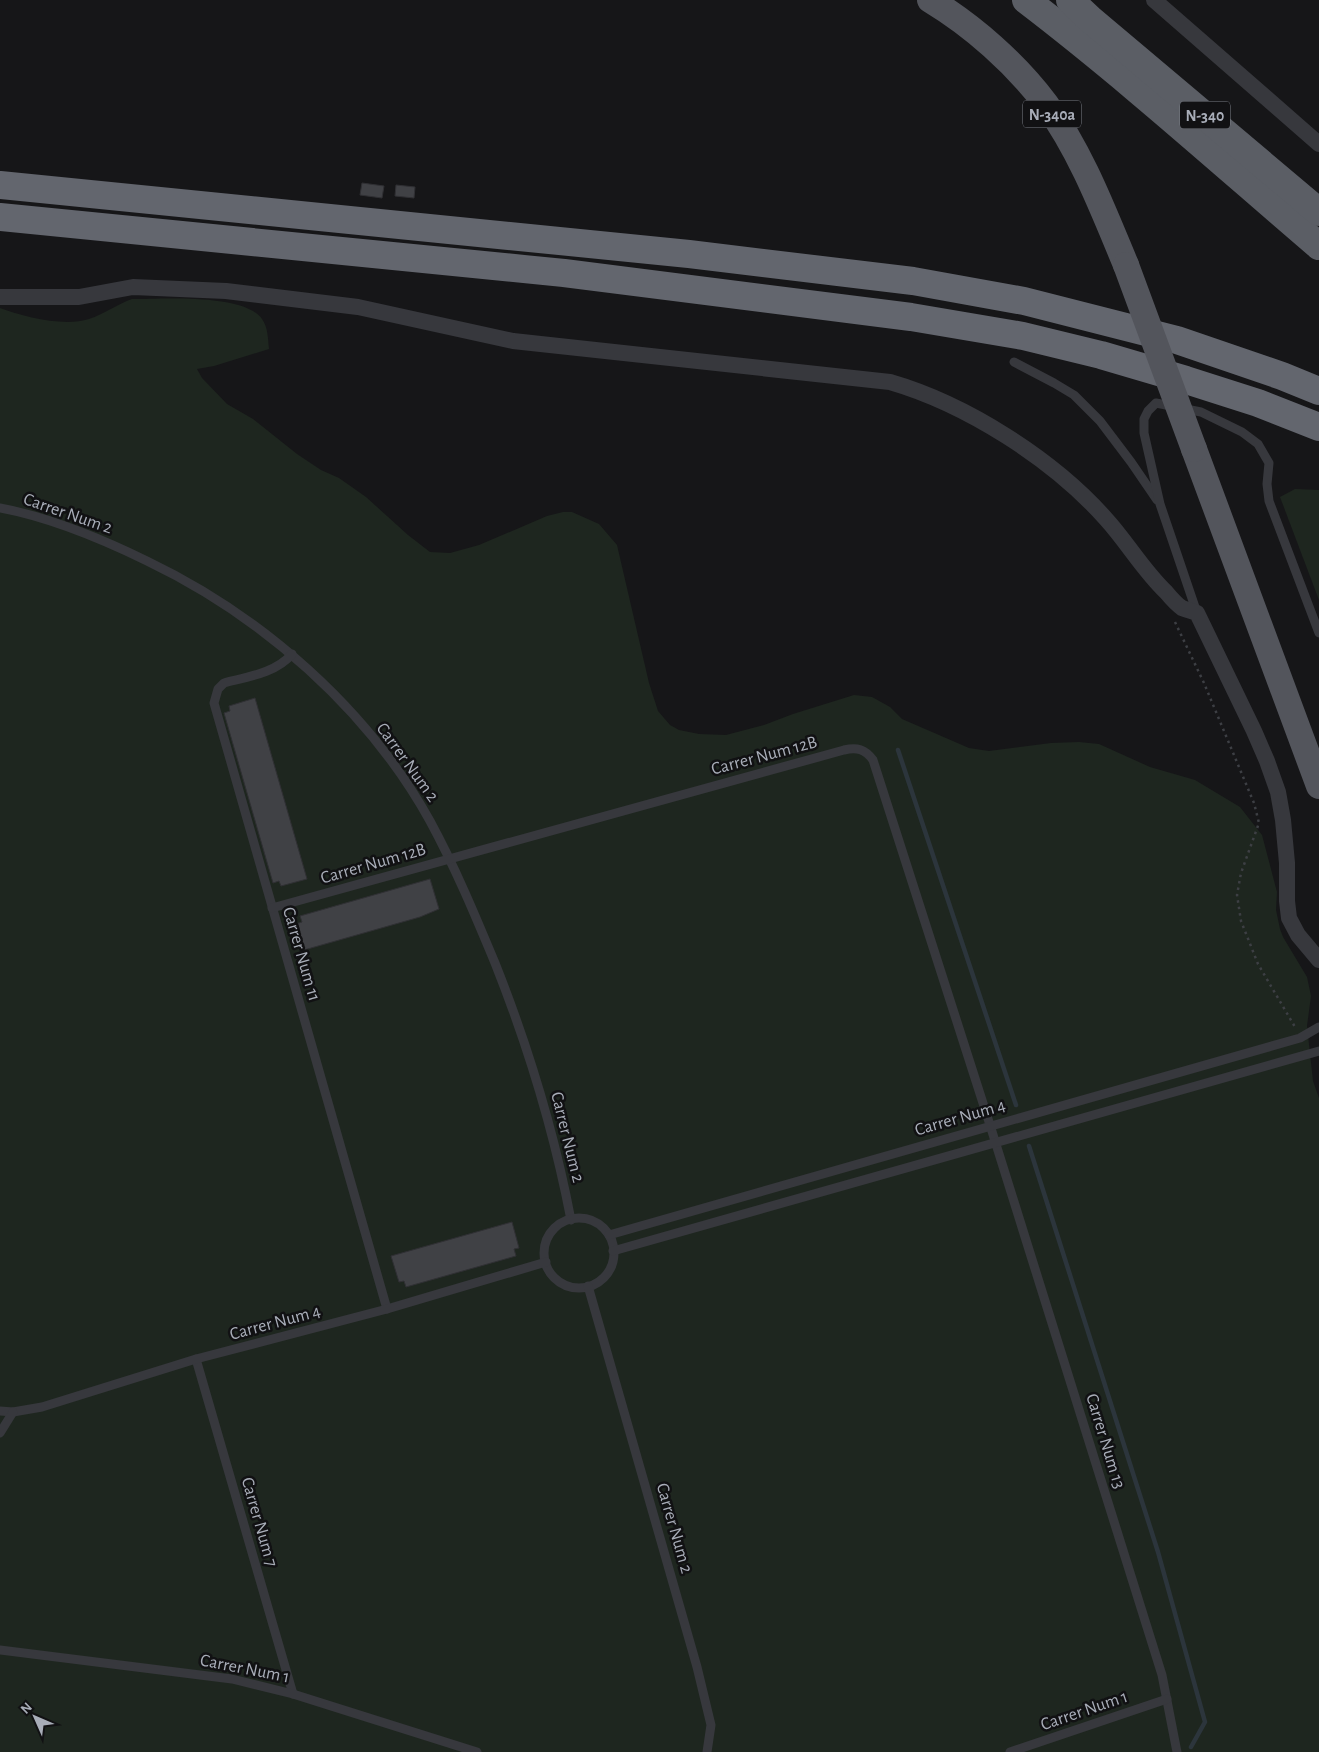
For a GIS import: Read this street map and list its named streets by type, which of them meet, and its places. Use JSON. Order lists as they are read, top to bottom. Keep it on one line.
{"streets":{"highway":["N-340"],"main road":["N-340a"],"lane":["Carrer Num 2","Carrer Num 12B","Carrer Num 11","Carrer Num 4","Carrer Num 13","Carrer Num 7","Carrer Num 1"]},"crossings":[["Carrer Num 2","Carrer Num 12B"],["Carrer Num 2","Carrer Num 11"],["Carrer Num 2","Carrer Num 4"],["Carrer Num 12B","Carrer Num 11"],["Carrer Num 12B","Carrer Num 4"],["Carrer Num 12B","Carrer Num 13"],["Carrer Num 11","Carrer Num 4"],["Carrer Num 4","Carrer Num 13"],["Carrer Num 4","Carrer Num 7"],["Carrer Num 13","Carrer Num 1"],["Carrer Num 7","Carrer Num 1"]],"north":"top left"}
